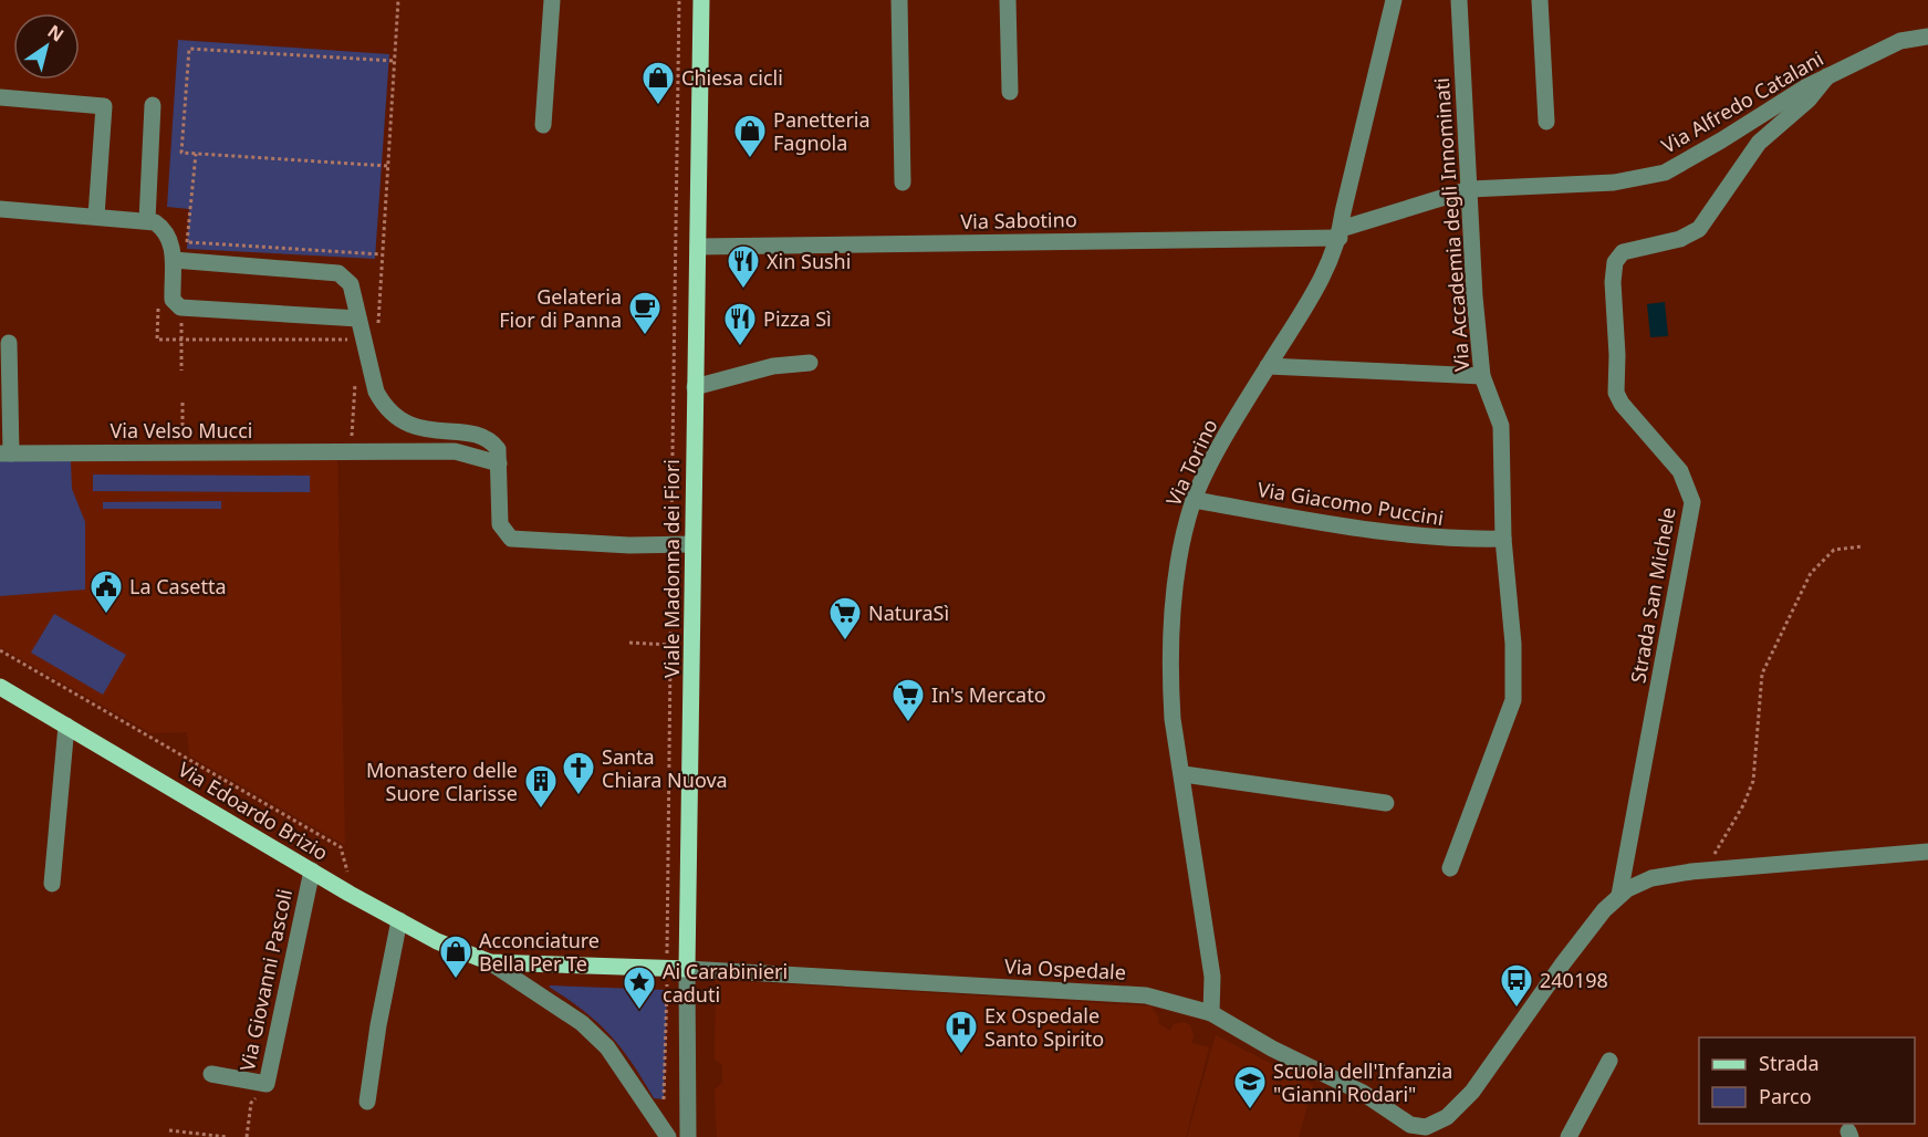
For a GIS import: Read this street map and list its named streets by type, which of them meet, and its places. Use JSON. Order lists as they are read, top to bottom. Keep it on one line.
{"streets":{"main road":["Viale Madonna dei Fiori","Via Edoardo Brizio"],"street":["Via Alfredo Catalani","Via Sabotino","Via Accademia degli Innominati","Via Velso Mucci","Via Torino","Via Giacomo Puccini","Strada San Michele","Via Ospedale","Via Giovanni Pascoli"]},"crossings":[["Via Alfredo Catalani","Via Sabotino"],["Via Alfredo Catalani","Via Accademia degli Innominati"],["Via Alfredo Catalani","Via Torino"],["Via Alfredo Catalani","Strada San Michele"],["Via Sabotino","Via Torino"],["Via Sabotino","Viale Madonna dei Fiori"],["Via Accademia degli Innominati","Via Giacomo Puccini"],["Via Torino","Via Giacomo Puccini"],["Via Torino","Via Ospedale"],["Viale Madonna dei Fiori","Via Edoardo Brizio"],["Viale Madonna dei Fiori","Via Ospedale"],["Strada San Michele","Via Ospedale"],["Via Edoardo Brizio","Via Ospedale"],["Via Edoardo Brizio","Via Giovanni Pascoli"]],"places":{"shop":["Chiesa cicli","Panetteria Fagnola","Acconciature Bella Per Te"],"restaurant":["Xin Sushi","Pizza Sì"],"cafe":["Gelateria Fior di Panna"],"public building":["La Casetta"],"supermarket":["NaturaSì","In's Mercato"],"church":["Santa Chiara Nuova"],"building":["Monastero delle Suore Clarisse"],"bus stop":["240198"],"place":["Ai Carabinieri caduti"],"hospital":["Ex Ospedale Santo Spirito"],"school or university":["Scuola dell'Infanzia \"Gianni Rodari\""]},"legend":["Strada","Parco"],"north":"top right"}
